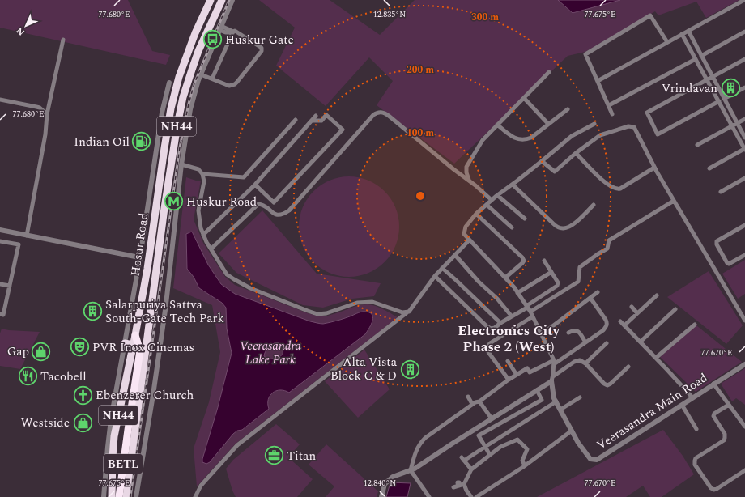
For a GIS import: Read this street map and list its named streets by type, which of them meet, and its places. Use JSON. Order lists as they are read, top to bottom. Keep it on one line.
{"streets":{"highway":["NH44","Hosur Road","BETL"],"street":["Veerasandra Main Road"]},"crossings":[["Hosur Road","BETL"]],"districts":["Electronics City Phase 2 (West)"],"parks":["Veerasandra Lake Park"],"places":{"bus stop":["Huskur Gate"],"building":["Vrindavan","Salarpuriya Sattva South-Gate Tech Park","Alta Vista Block C & D"],"fuel station":["Indian Oil"],"metro station":["Huskur Road"],"theatre":["PVR Inox Cinemas"],"shop":["Gap","Westside"],"restaurant":["Tacobell"],"church":["Ebenzerer Church"],"office":["Titan"]},"north":"bottom left","coordinates":["77.680°E","12.835°N","77.675°E","77.670°E","12.840°N"],"rings":["300 m","200 m","100 m"]}
